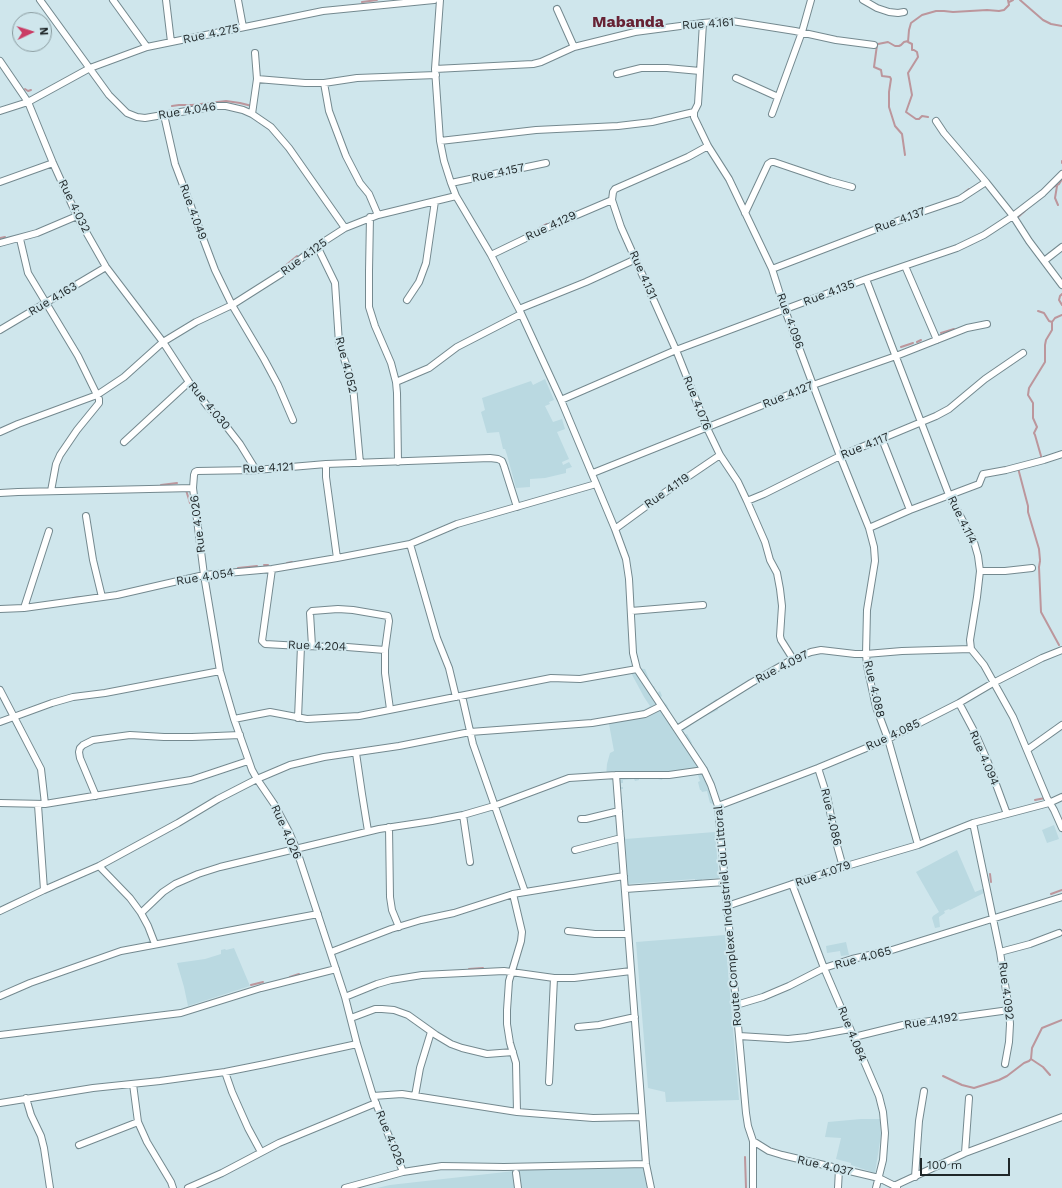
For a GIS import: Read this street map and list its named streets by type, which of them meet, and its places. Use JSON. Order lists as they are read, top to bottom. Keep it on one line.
{"streets":{"street":["Rue 4.161","Rue 4.275","Rue 4.046","Rue 4.157","Rue 4.032","Rue 4.049","Rue 4.137","Rue 4.129","Rue 4.125","Rue 4.131","Rue 4.135","Rue 4.163","Rue 4.096","Rue 4.052","Rue 4.127","Rue 4.076","Rue 4.030","Rue 4.117","Rue 4.121","Rue 4.119","Rue 4.114","Rue 4.026","Rue 4.054","Rue 4.204","Rue 4.097","Rue 4.088","Rue 4.085","Rue 4.094","Rue 4.086","Rue 4.079","Route Complexe Industriel du Littoral","Rue 4.065","Rue 4.092","Rue 4.192","Rue 4.084","Rue 4.037"]},"crossings":[["Rue 4.275","Rue 4.046"],["Rue 4.275","Rue 4.032"],["Rue 4.046","Rue 4.049"],["Rue 4.046","Rue 4.125"],["Rue 4.032","Rue 4.125"],["Rue 4.032","Rue 4.163"],["Rue 4.032","Rue 4.030"],["Rue 4.049","Rue 4.125"],["Rue 4.137","Rue 4.096"],["Rue 4.129","Rue 4.131"],["Rue 4.125","Rue 4.052"],["Rue 4.125","Rue 4.030"],["Rue 4.131","Rue 4.135"],["Rue 4.131","Rue 4.076"],["Rue 4.135","Rue 4.096"],["Rue 4.135","Rue 4.076"],["Rue 4.135","Rue 4.114"],["Rue 4.096","Rue 4.127"],["Rue 4.096","Rue 4.117"],["Rue 4.096","Rue 4.088"],["Rue 4.052","Rue 4.121"],["Rue 4.127","Rue 4.076"],["Rue 4.127","Rue 4.114"],["Rue 4.076","Rue 4.119"],["Rue 4.030","Rue 4.121"],["Rue 4.117","Rue 4.114"],["Rue 4.121","Rue 4.026"],["Rue 4.121","Rue 4.054"],["Rue 4.114","Rue 4.097"],["Rue 4.026","Rue 4.054"],["Rue 4.054","Rue 4.204"],["Rue 4.097","Rue 4.088"],["Rue 4.097","Route Complexe Industriel du Littoral"],["Rue 4.088","Rue 4.085"],["Rue 4.088","Rue 4.079"],["Rue 4.085","Rue 4.094"],["Rue 4.085","Rue 4.086"],["Rue 4.085","Route Complexe Industriel du Littoral"],["Rue 4.094","Rue 4.079"],["Rue 4.086","Rue 4.079"],["Rue 4.079","Route Complexe Industriel du Littoral"],["Rue 4.079","Rue 4.092"],["Rue 4.079","Rue 4.084"],["Route Complexe Industriel du Littoral","Rue 4.065"],["Route Complexe Industriel du Littoral","Rue 4.037"],["Rue 4.065","Rue 4.092"],["Rue 4.065","Rue 4.084"],["Rue 4.092","Rue 4.192"],["Rue 4.192","Rue 4.084"],["Rue 4.084","Rue 4.037"]],"districts":["Mabanda"],"scale_bar":"100 m","north":"right"}
